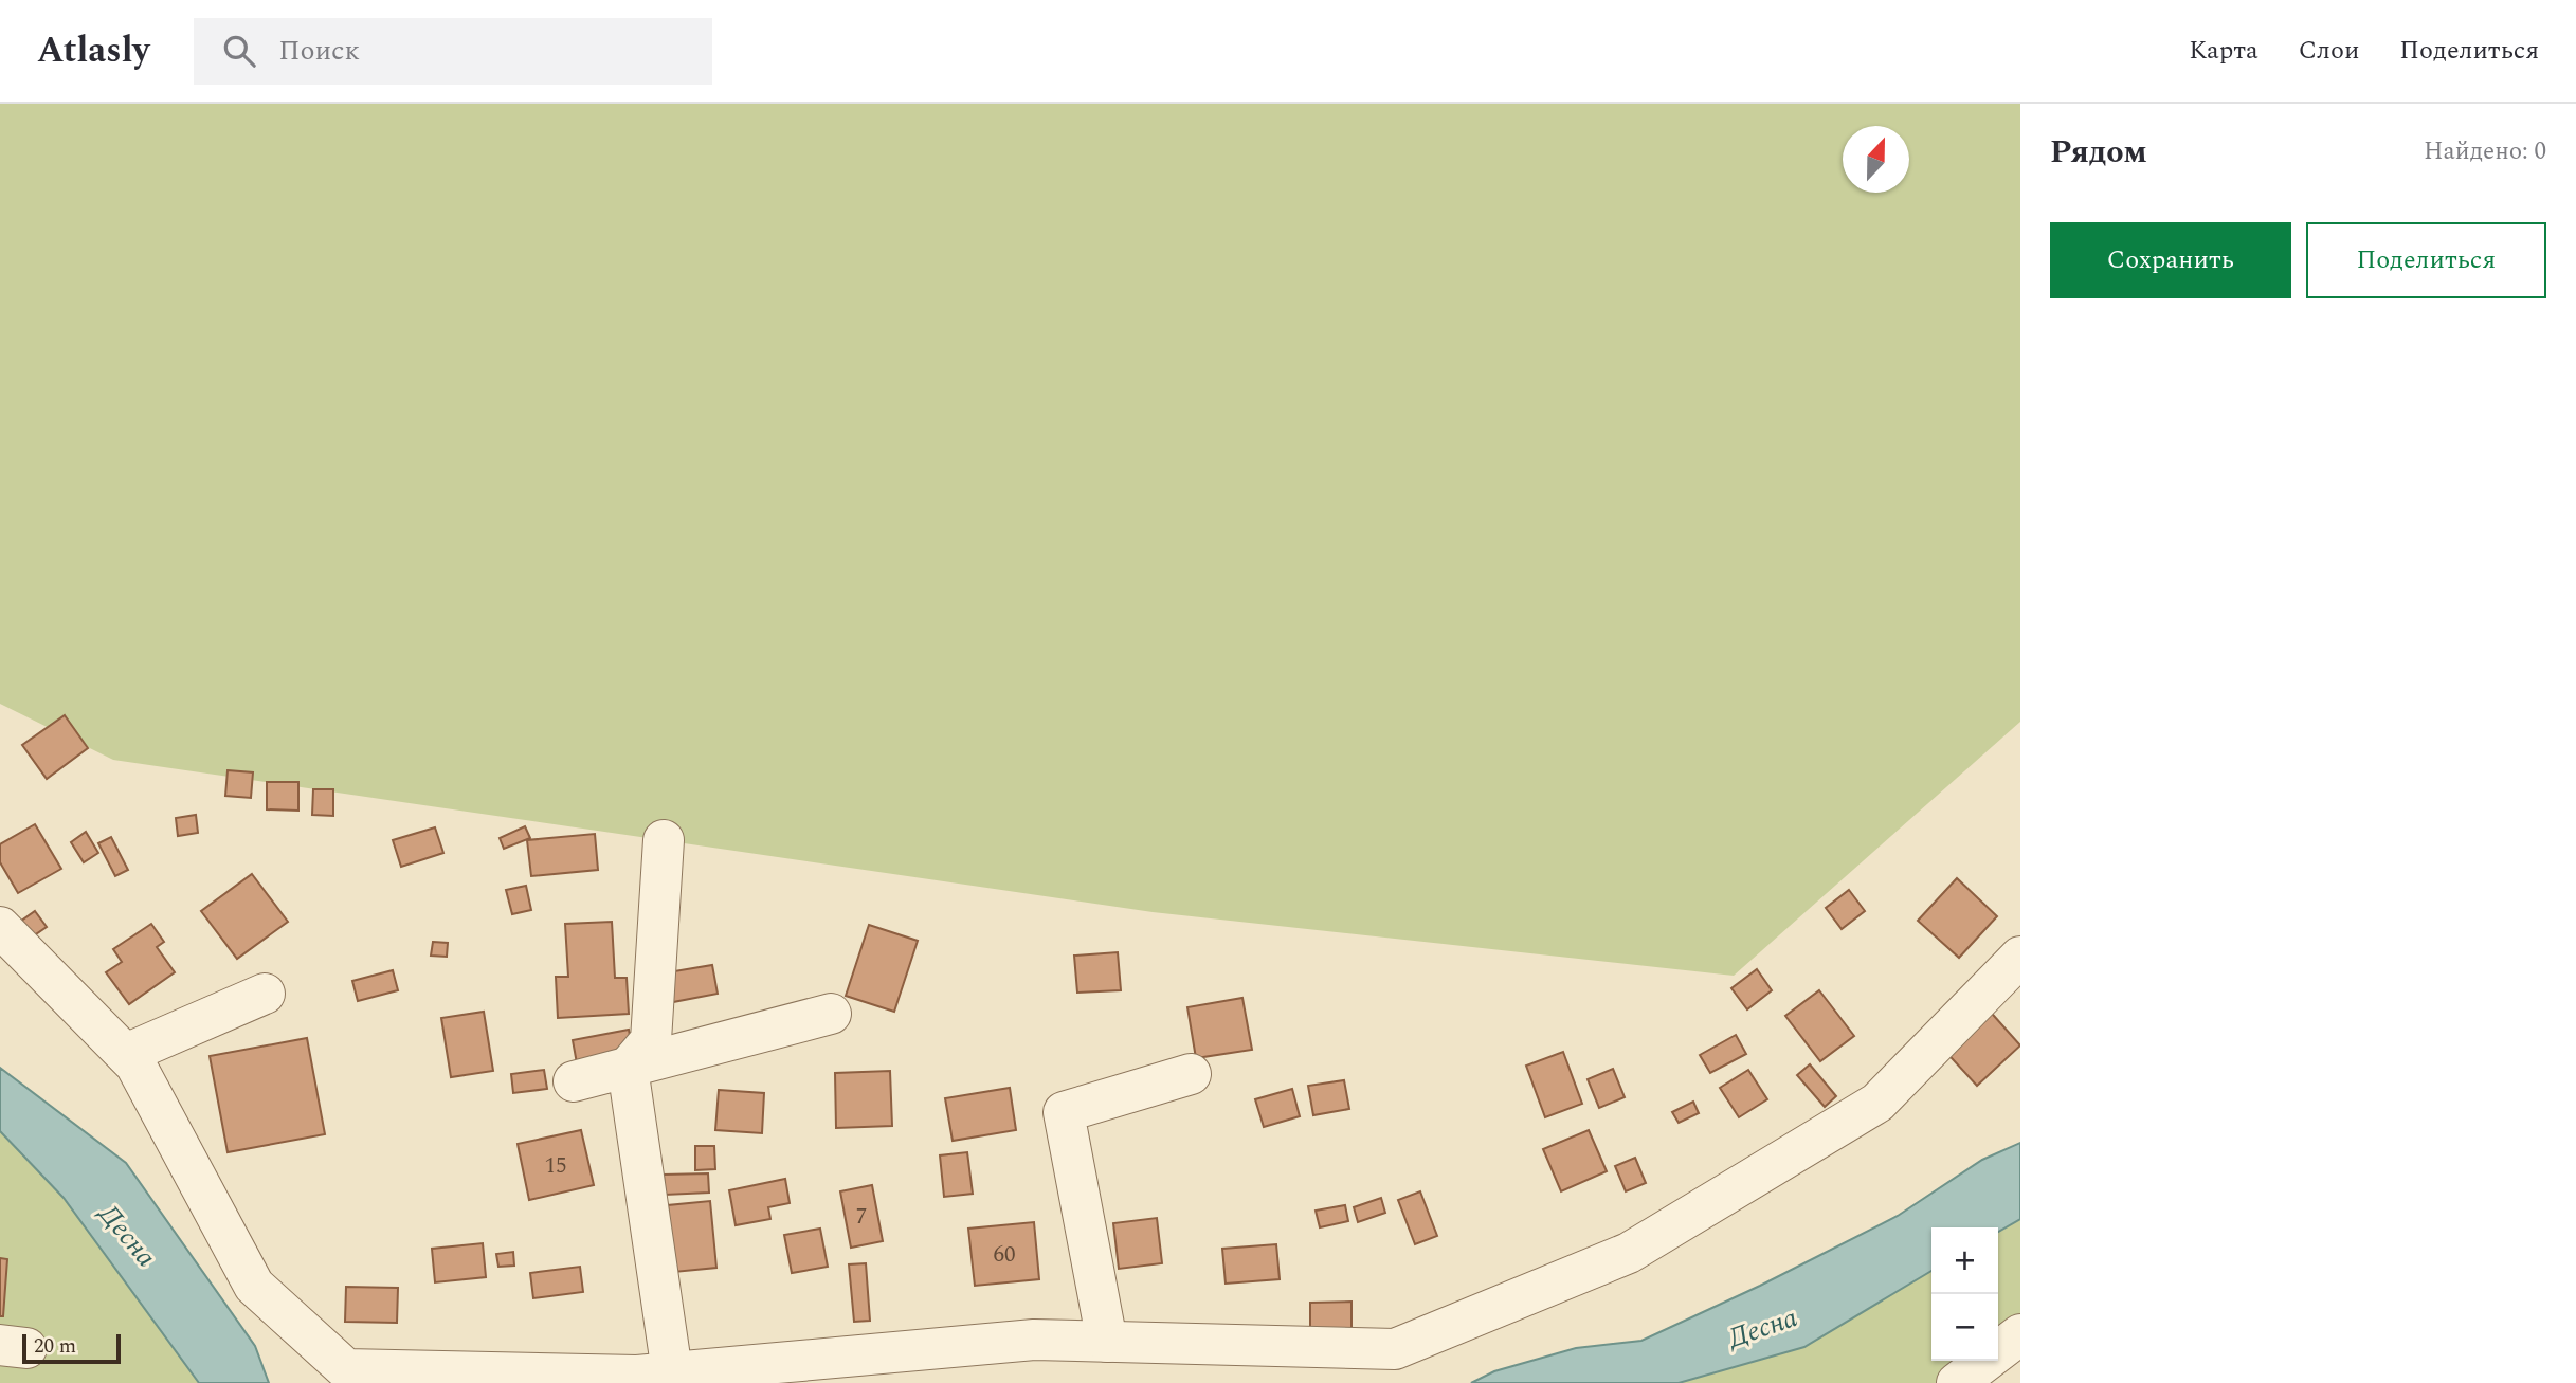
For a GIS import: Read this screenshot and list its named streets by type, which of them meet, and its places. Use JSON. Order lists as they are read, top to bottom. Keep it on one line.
{"water":["Десна"],"house_numbers":["15","7","60"],"scale_bar":"20 m","north":"top","page":{"header":"Atlasly","search":"Поиск","nav":["Карта","Слои","Поделиться"],"heading":["Рядом","Найдено: 0"],"buttons":["Сохранить","Поделиться"],"map_buttons":["+","−"],"scale":"20 m"}}
